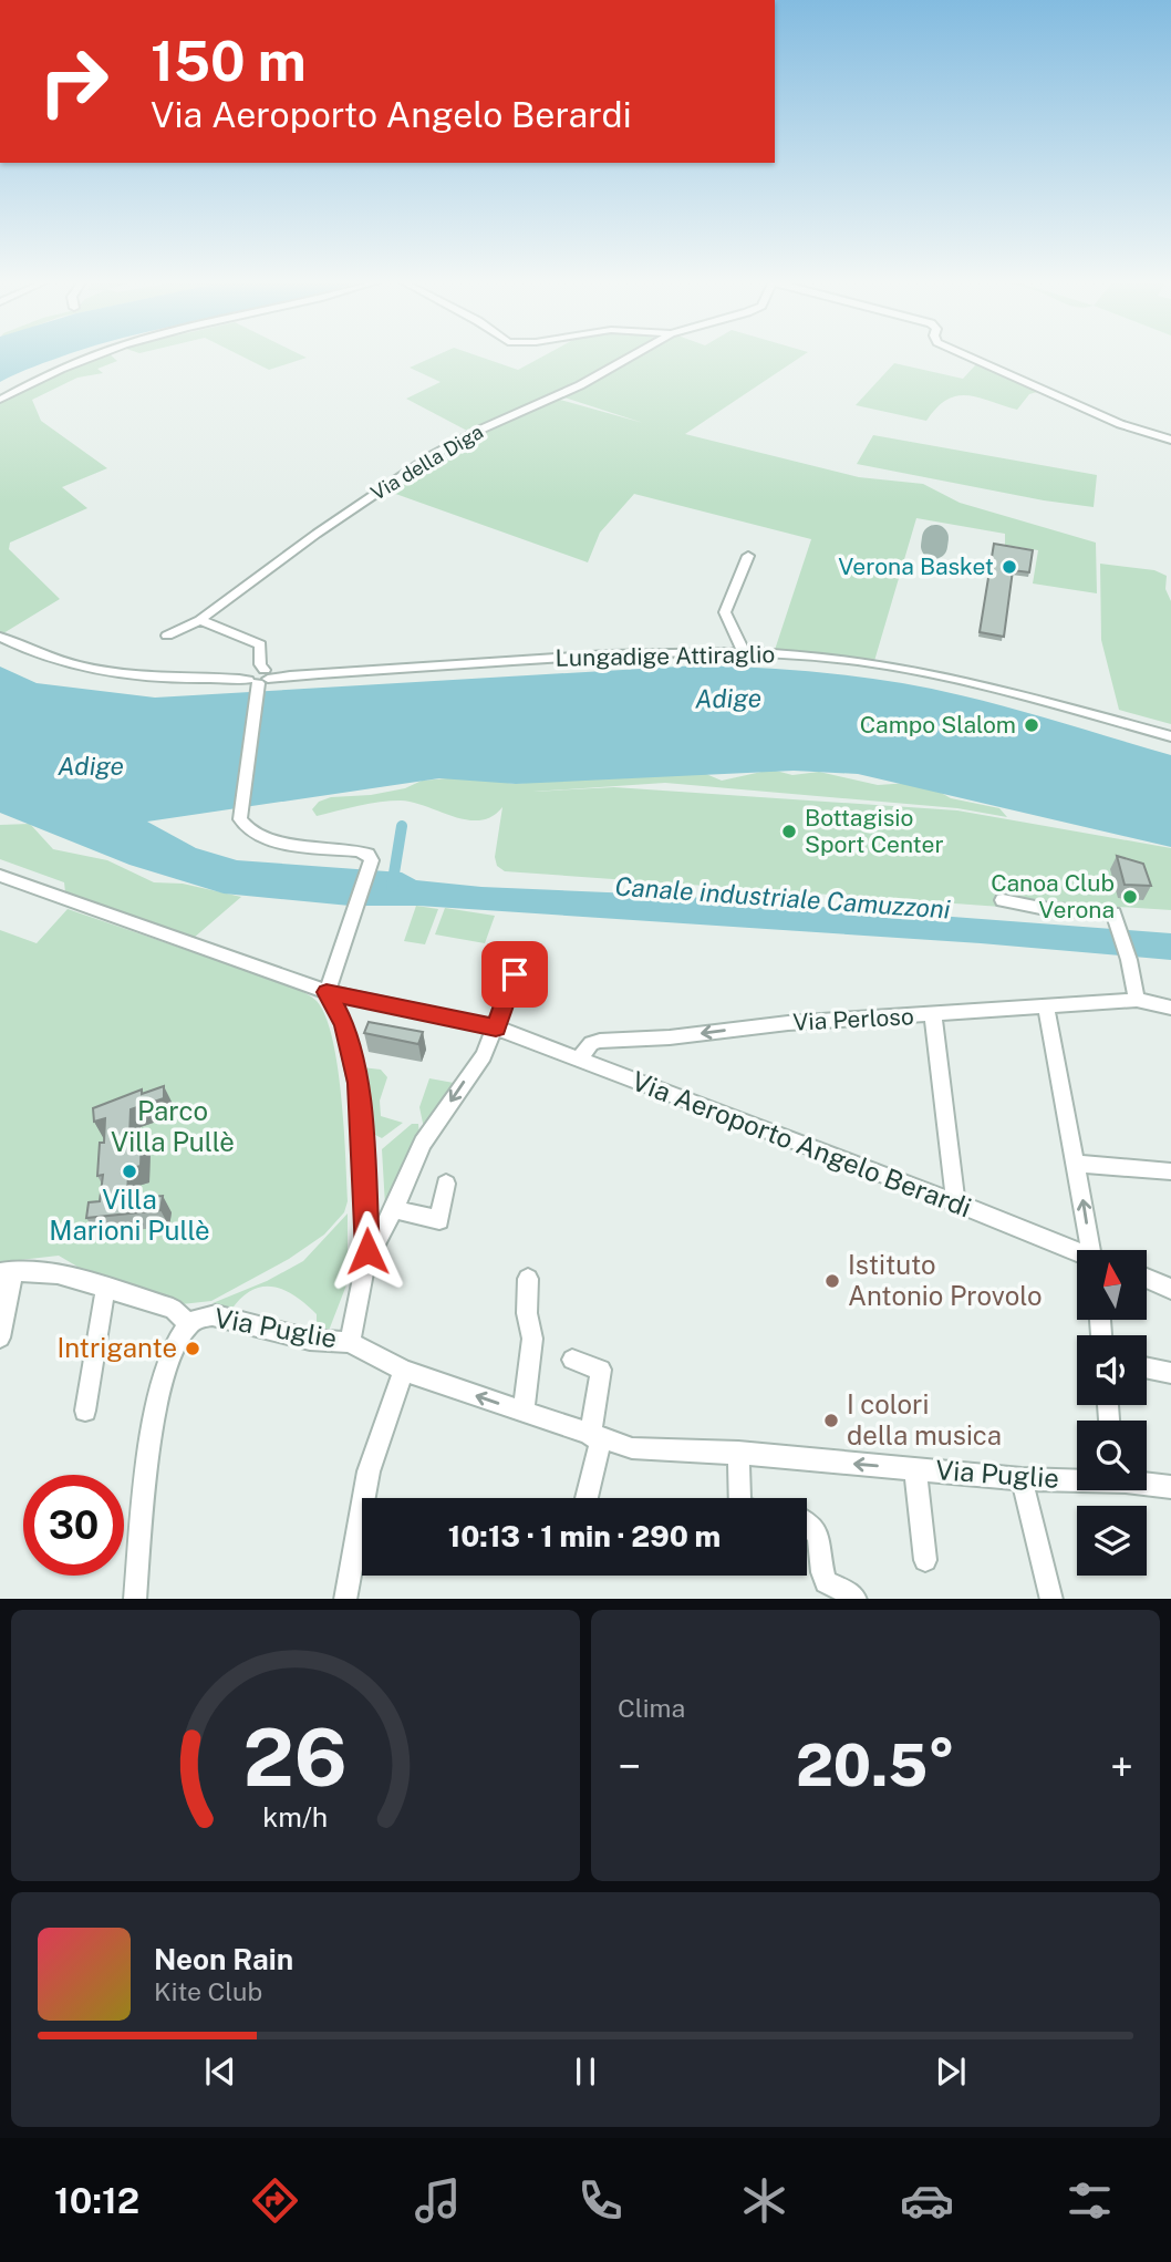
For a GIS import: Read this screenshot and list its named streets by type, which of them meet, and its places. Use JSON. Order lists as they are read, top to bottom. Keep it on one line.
{"streets":{"street":["Via della Diga","Lungadige Attiraglio","Via Perloso","Via Aeroporto Angelo Berardi","Via Puglie"]},"crossings":[["Via Perloso","Via Aeroporto Angelo Berardi"]],"one_way":["Via Perloso"],"water":["Adige","Canale industriale Camuzzoni"],"parks":["Parco Villa Pullè"],"places":["Verona Basket","Campo Slalom","Bottagisio Sport Center","Canoa Club Verona","Villa Marioni Pullè","Istituto Antonio Provolo","Intrigante","I colori della musica"],"north":"top","page":{"turn":["150 m","Via Aeroporto Angelo Berardi"],"limit":"30","trip":"10:13 · 1 min · 290 m","tile":"Clima","heat":["−","20.5°","+"],"song":["Neon Rain","Kite Club"],"tabs":"10:12","gauge":["26","km/h"]}}
